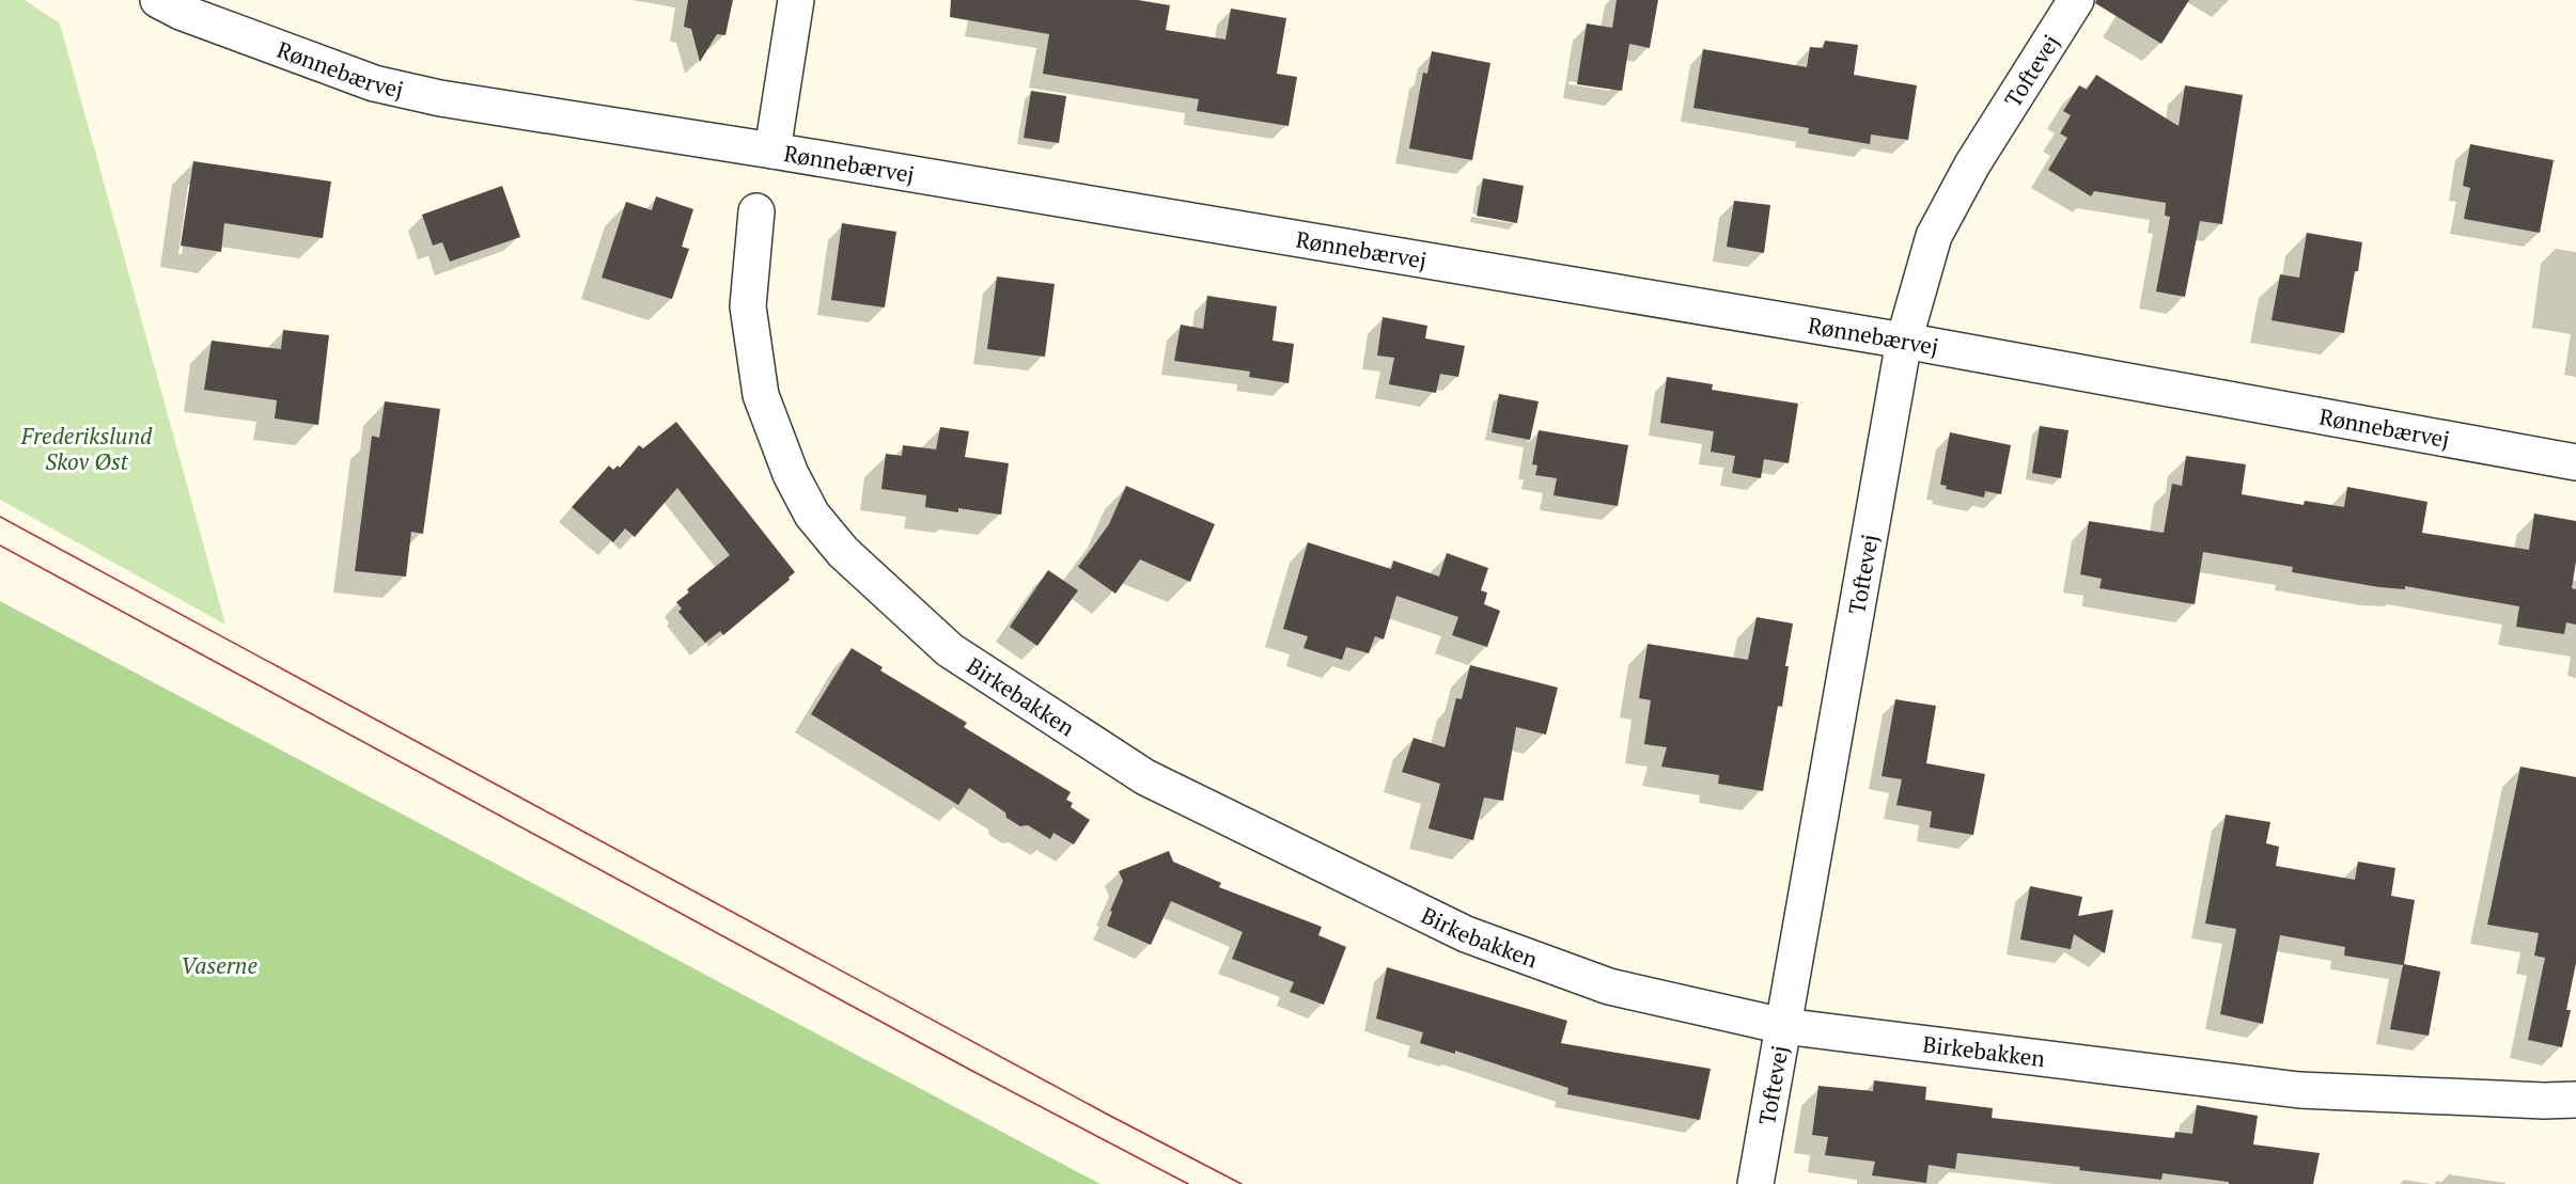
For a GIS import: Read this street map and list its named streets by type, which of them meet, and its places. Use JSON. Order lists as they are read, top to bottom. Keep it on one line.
{"streets":{"street":["Rønnebærvej","Toftevej","Birkebakken"]},"crossings":[["Rønnebærvej","Toftevej"],["Toftevej","Birkebakken"]],"parks":["Frederikslund Skov Øst","Vaserne"]}
